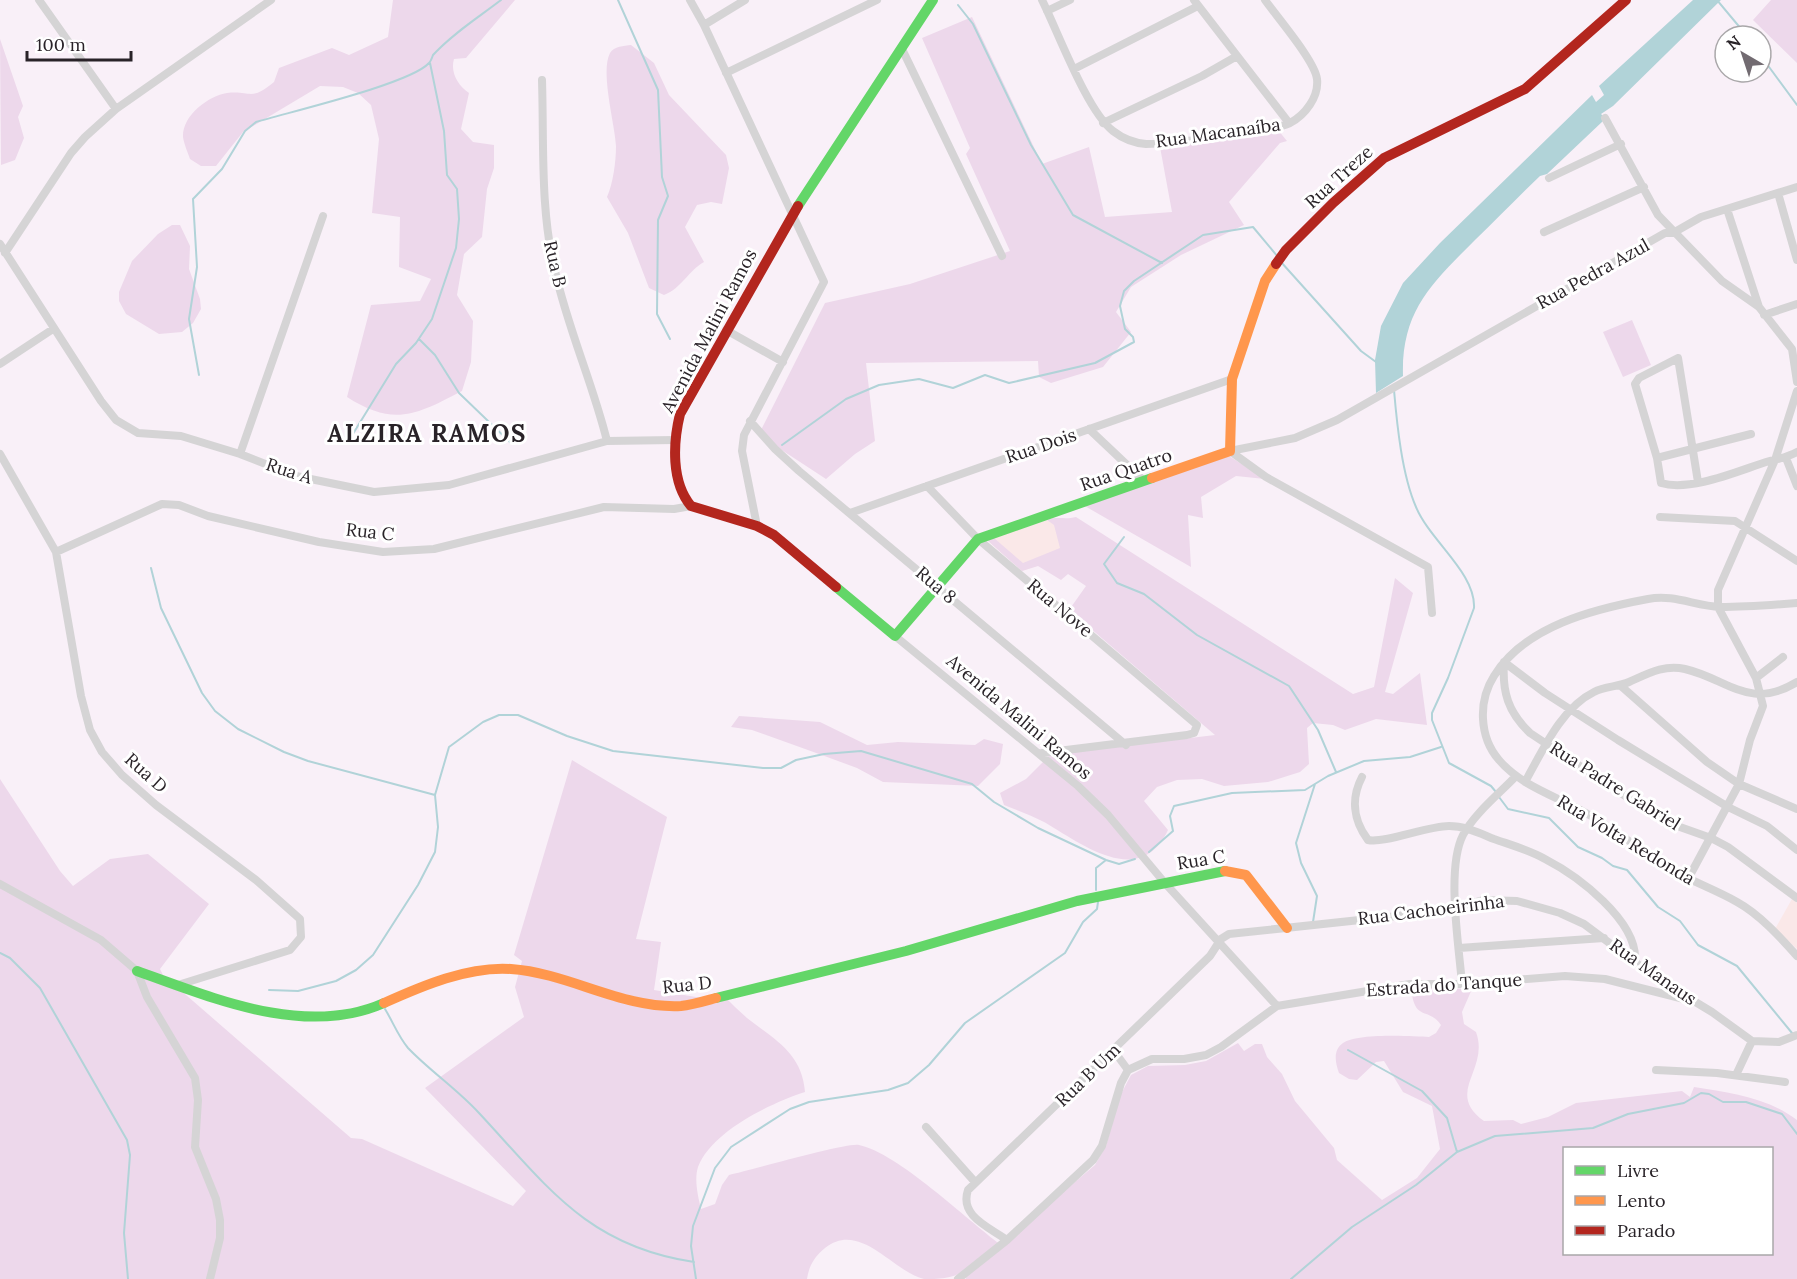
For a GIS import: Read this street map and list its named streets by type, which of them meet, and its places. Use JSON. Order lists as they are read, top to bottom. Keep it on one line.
{"streets":{"street":["Rua Macanaíba","Rua Treze","Rua B","Rua Pedra Azul","Avenida Malini Ramos","Rua Dois","Rua Quatro","Rua A","Rua C","Rua 8","Rua Nove","Rua D","Rua Padre Gabriel","Rua Volta Redonda","Rua Cachoeirinha","Rua Manaus","Estrada do Tanque","Rua B Um"]},"crossings":[["Rua Treze","Rua Dois"],["Rua Treze","Rua Quatro"],["Rua B","Rua A"],["Rua Pedra Azul","Rua Quatro"],["Avenida Malini Ramos","Rua A"],["Avenida Malini Ramos","Rua C"],["Avenida Malini Ramos","Rua D"],["Avenida Malini Ramos","Rua Cachoeirinha"],["Avenida Malini Ramos","Estrada do Tanque"],["Avenida Malini Ramos","Rua B Um"],["Rua Dois","Rua 8"],["Rua Dois","Rua Nove"],["Rua Quatro","Rua Nove"],["Rua C","Rua D"],["Rua C","Rua Cachoeirinha"],["Rua 8","Rua Nove"],["Rua Padre Gabriel","Rua Volta Redonda"],["Rua Cachoeirinha","Rua Manaus"],["Rua Cachoeirinha","Rua B Um"],["Rua Manaus","Estrada do Tanque"]],"districts":["ALZIRA RAMOS"],"legend":["Livre","Lento","Parado"],"scale_bar":"100 m","north":"top left"}
